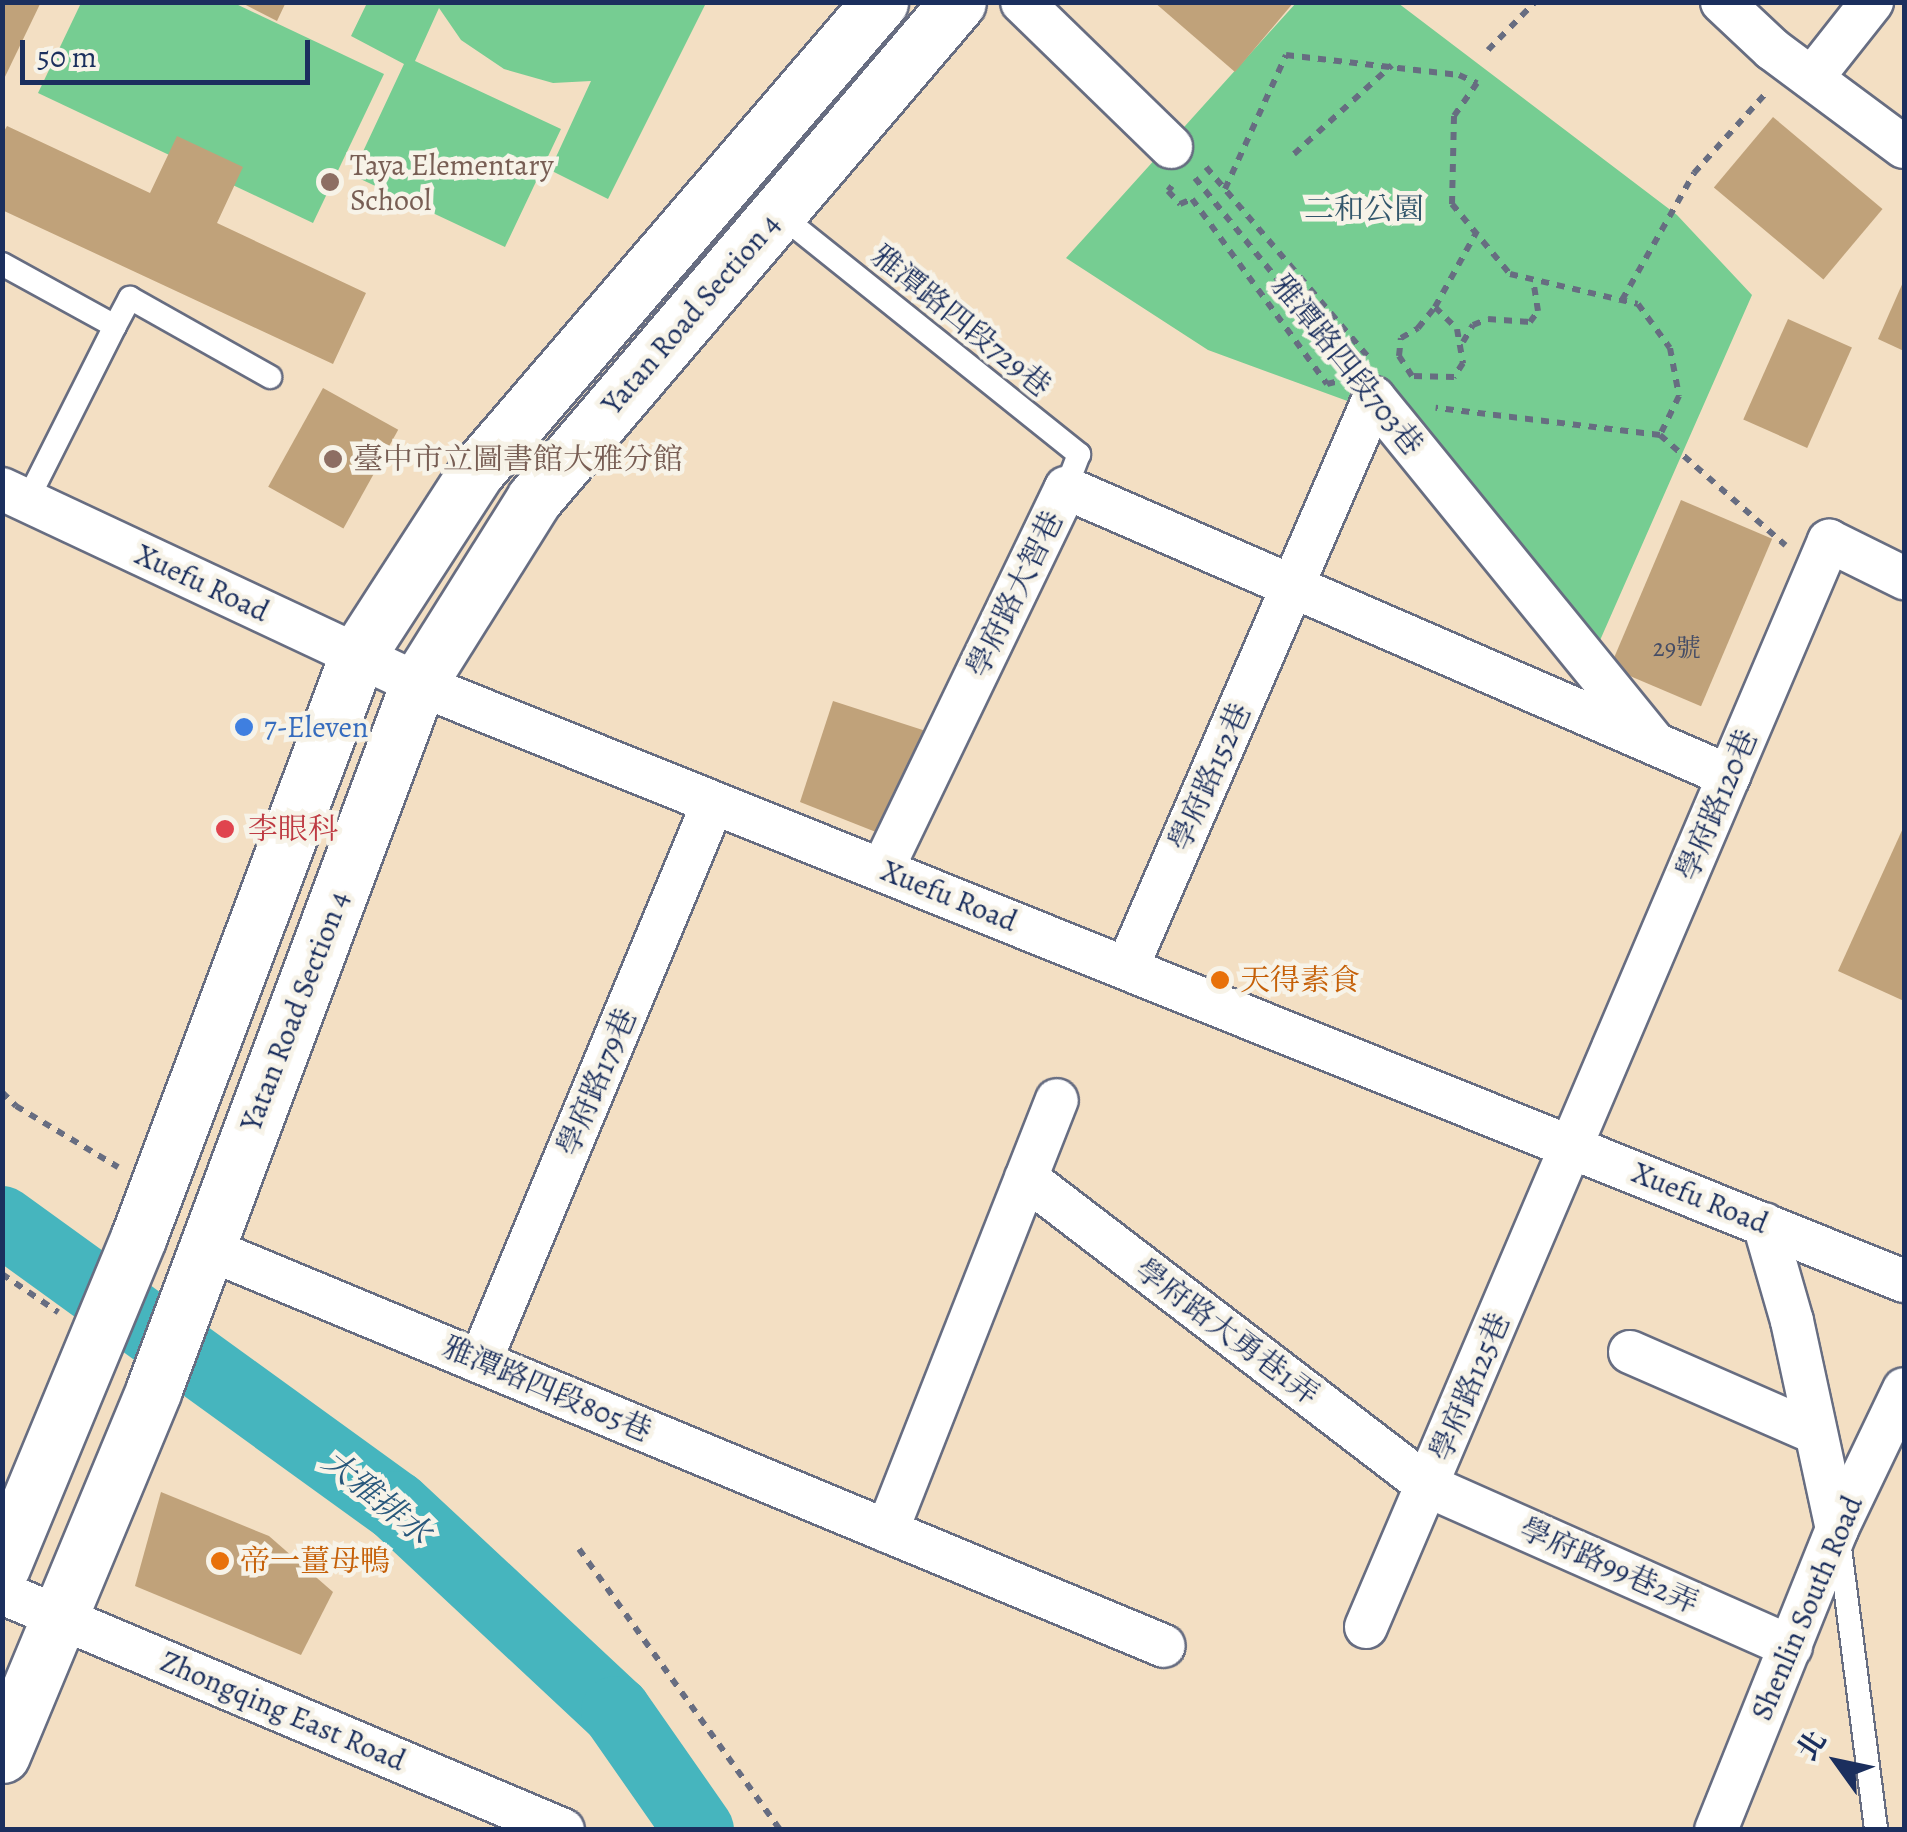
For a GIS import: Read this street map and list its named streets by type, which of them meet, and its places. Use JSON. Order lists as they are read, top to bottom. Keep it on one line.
{"streets":{"street":["Yatan Road Section 4","雅潭路四段703巷","Xuefu Road","學府路大智巷","學府路152巷","學府路120巷","學府路179巷","學府路大勇巷1弄","學府路125巷","雅潭路四段805巷","學府路99巷2弄","Shenlin South Road","Zhongqing East Road"],"lane":["雅潭路四段729巷"]},"crossings":[["Yatan Road Section 4","雅潭路四段729巷"],["Yatan Road Section 4","Xuefu Road"],["Yatan Road Section 4","雅潭路四段805巷"],["Yatan Road Section 4","Zhongqing East Road"],["雅潭路四段729巷","學府路大智巷"],["雅潭路四段703巷","學府路大智巷"],["Xuefu Road","學府路大智巷"],["Xuefu Road","學府路152巷"],["Xuefu Road","學府路120巷"],["Xuefu Road","學府路179巷"],["Xuefu Road","學府路125巷"],["學府路大智巷","學府路152巷"],["學府路大智巷","學府路120巷"],["學府路120巷","學府路125巷"],["學府路179巷","雅潭路四段805巷"],["學府路大勇巷1弄","學府路125巷"],["學府路大勇巷1弄","學府路99巷2弄"],["學府路125巷","學府路99巷2弄"],["學府路99巷2弄","Shenlin South Road"]],"water":["大雅排水"],"parks":["二和公園"],"places":["Taya Elementary School","臺中市立圖書館大雅分館","7-Eleven","李眼科","天得素食","帝一薑母鴨"],"house_numbers":["29號"],"scale_bar":"50 m","north":"top left"}
